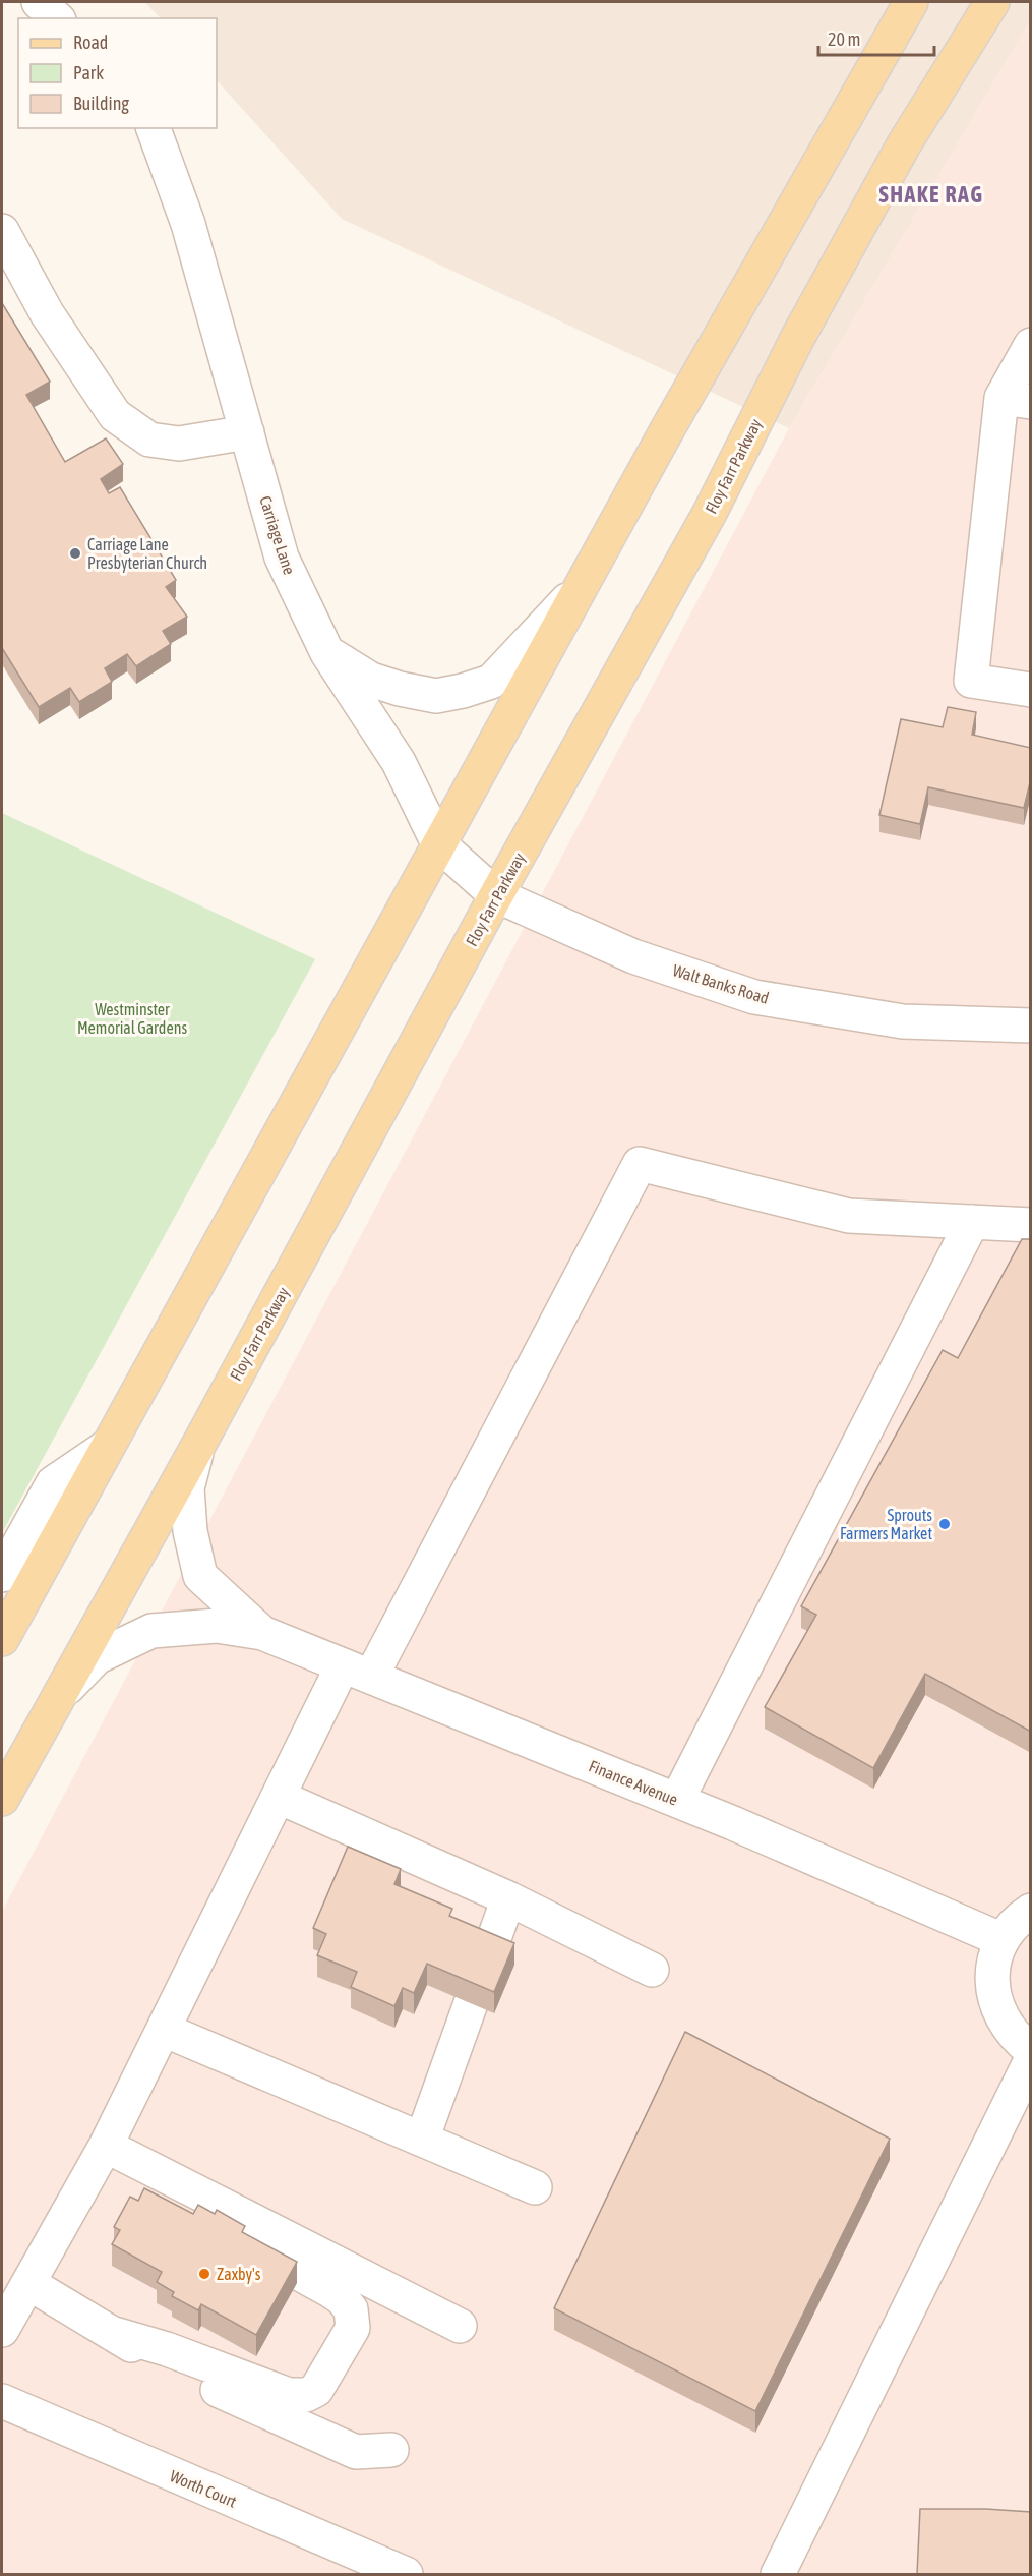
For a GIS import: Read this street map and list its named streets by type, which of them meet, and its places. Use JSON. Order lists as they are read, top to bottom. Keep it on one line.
{"streets":{"main road":["Floy Farr Parkway"],"street":["Carriage Lane","Walt Banks Road","Finance Avenue","Worth Court"]},"crossings":[["Floy Farr Parkway","Carriage Lane"],["Floy Farr Parkway","Walt Banks Road"],["Floy Farr Parkway","Finance Avenue"],["Carriage Lane","Walt Banks Road"]],"districts":["SHAKE RAG"],"parks":["Westminster Memorial Gardens"],"places":["Carriage Lane Presbyterian Church","Sprouts Farmers Market","Zaxby's"],"legend":["Road","Park","Building"],"scale_bar":"20 m"}
